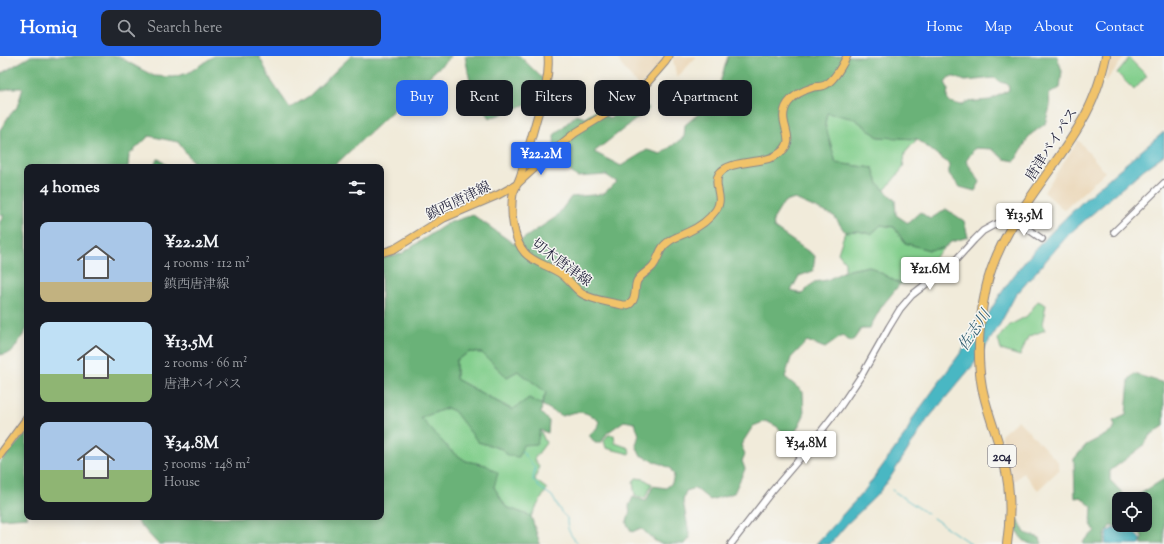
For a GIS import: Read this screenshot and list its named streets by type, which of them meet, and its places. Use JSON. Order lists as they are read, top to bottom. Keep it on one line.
{"streets":{"highway":["唐津バイパス","204"],"main road":["鎮西唐津線","切木唐津線"]},"crossings":[["鎮西唐津線","切木唐津線"]],"water":["佐志川"],"page":{"header":"Homiq","search":"Search here","nav":["Home","Map","About","Contact"],"chip":["Buy","Rent","Filters","New","Apartment"],"price":["¥22.2M","¥13.5M","¥21.6M","¥34.8M"],"heading":"4 homes","list":[{"name":"¥22.2M","note":"4 rooms · 112 m² · 鎮西唐津線"},{"name":"¥13.5M","note":"2 rooms · 66 m² · 唐津バイパス"},{"name":"¥34.8M","note":"5 rooms · 148 m² · House"}]}}
